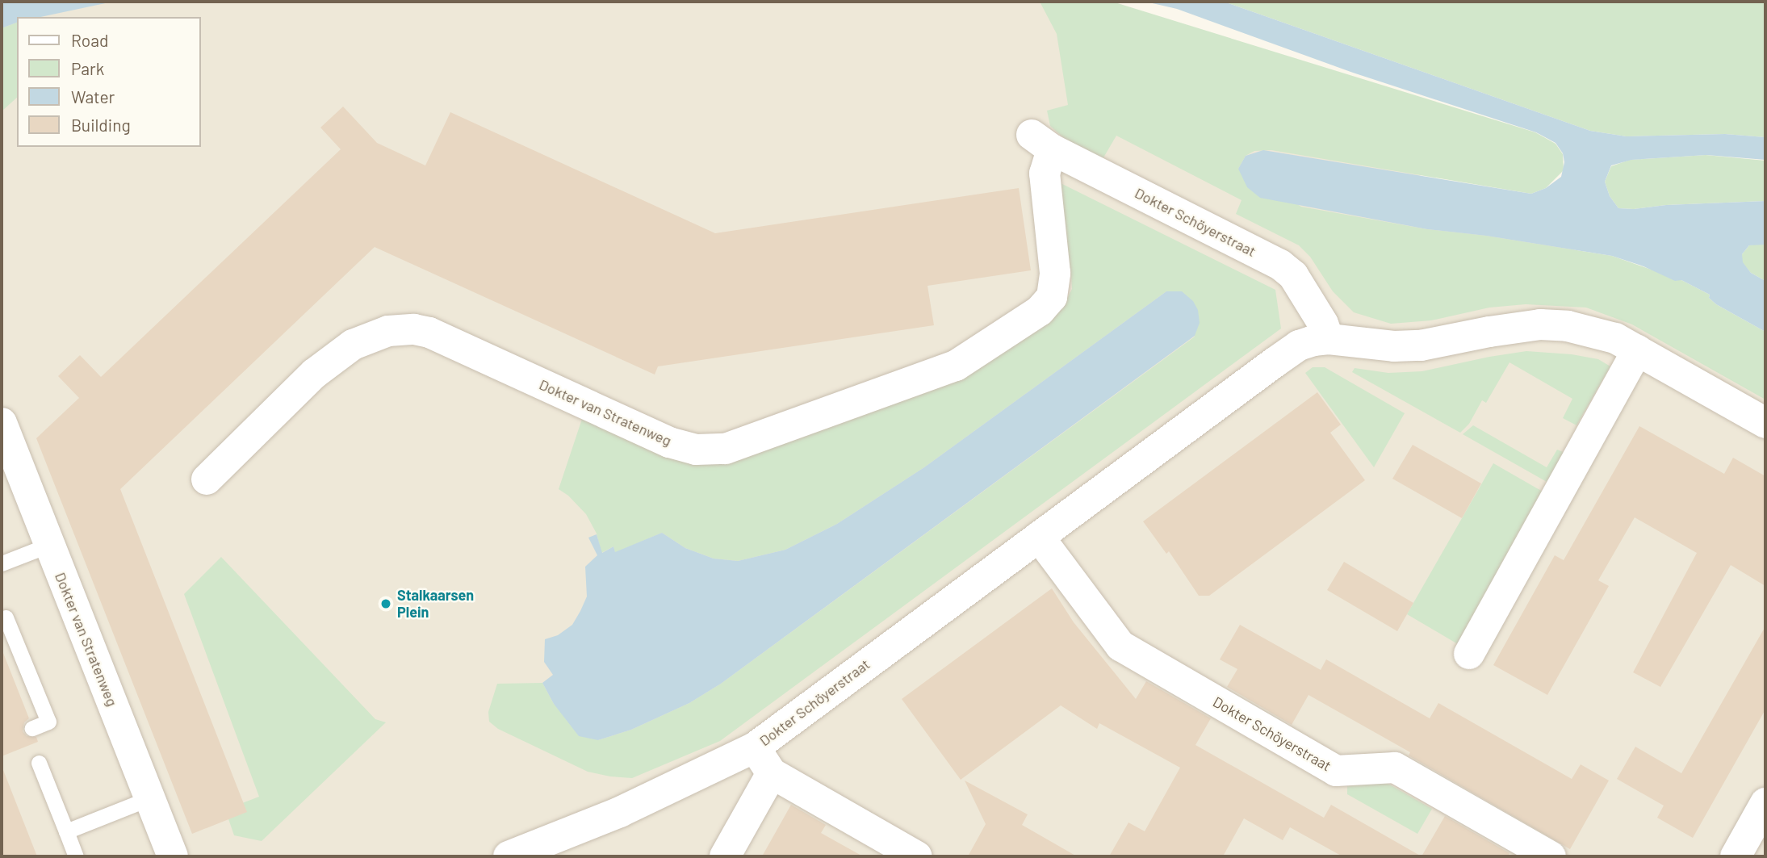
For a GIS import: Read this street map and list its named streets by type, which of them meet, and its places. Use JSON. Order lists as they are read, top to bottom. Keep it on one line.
{"streets":{"street":["Dokter Schöyerstraat","Dokter van Stratenweg"]},"crossings":[["Dokter Schöyerstraat","Dokter van Stratenweg"]],"places":["Stalkaarsen Plein"],"legend":["Road","Park","Water","Building"]}
